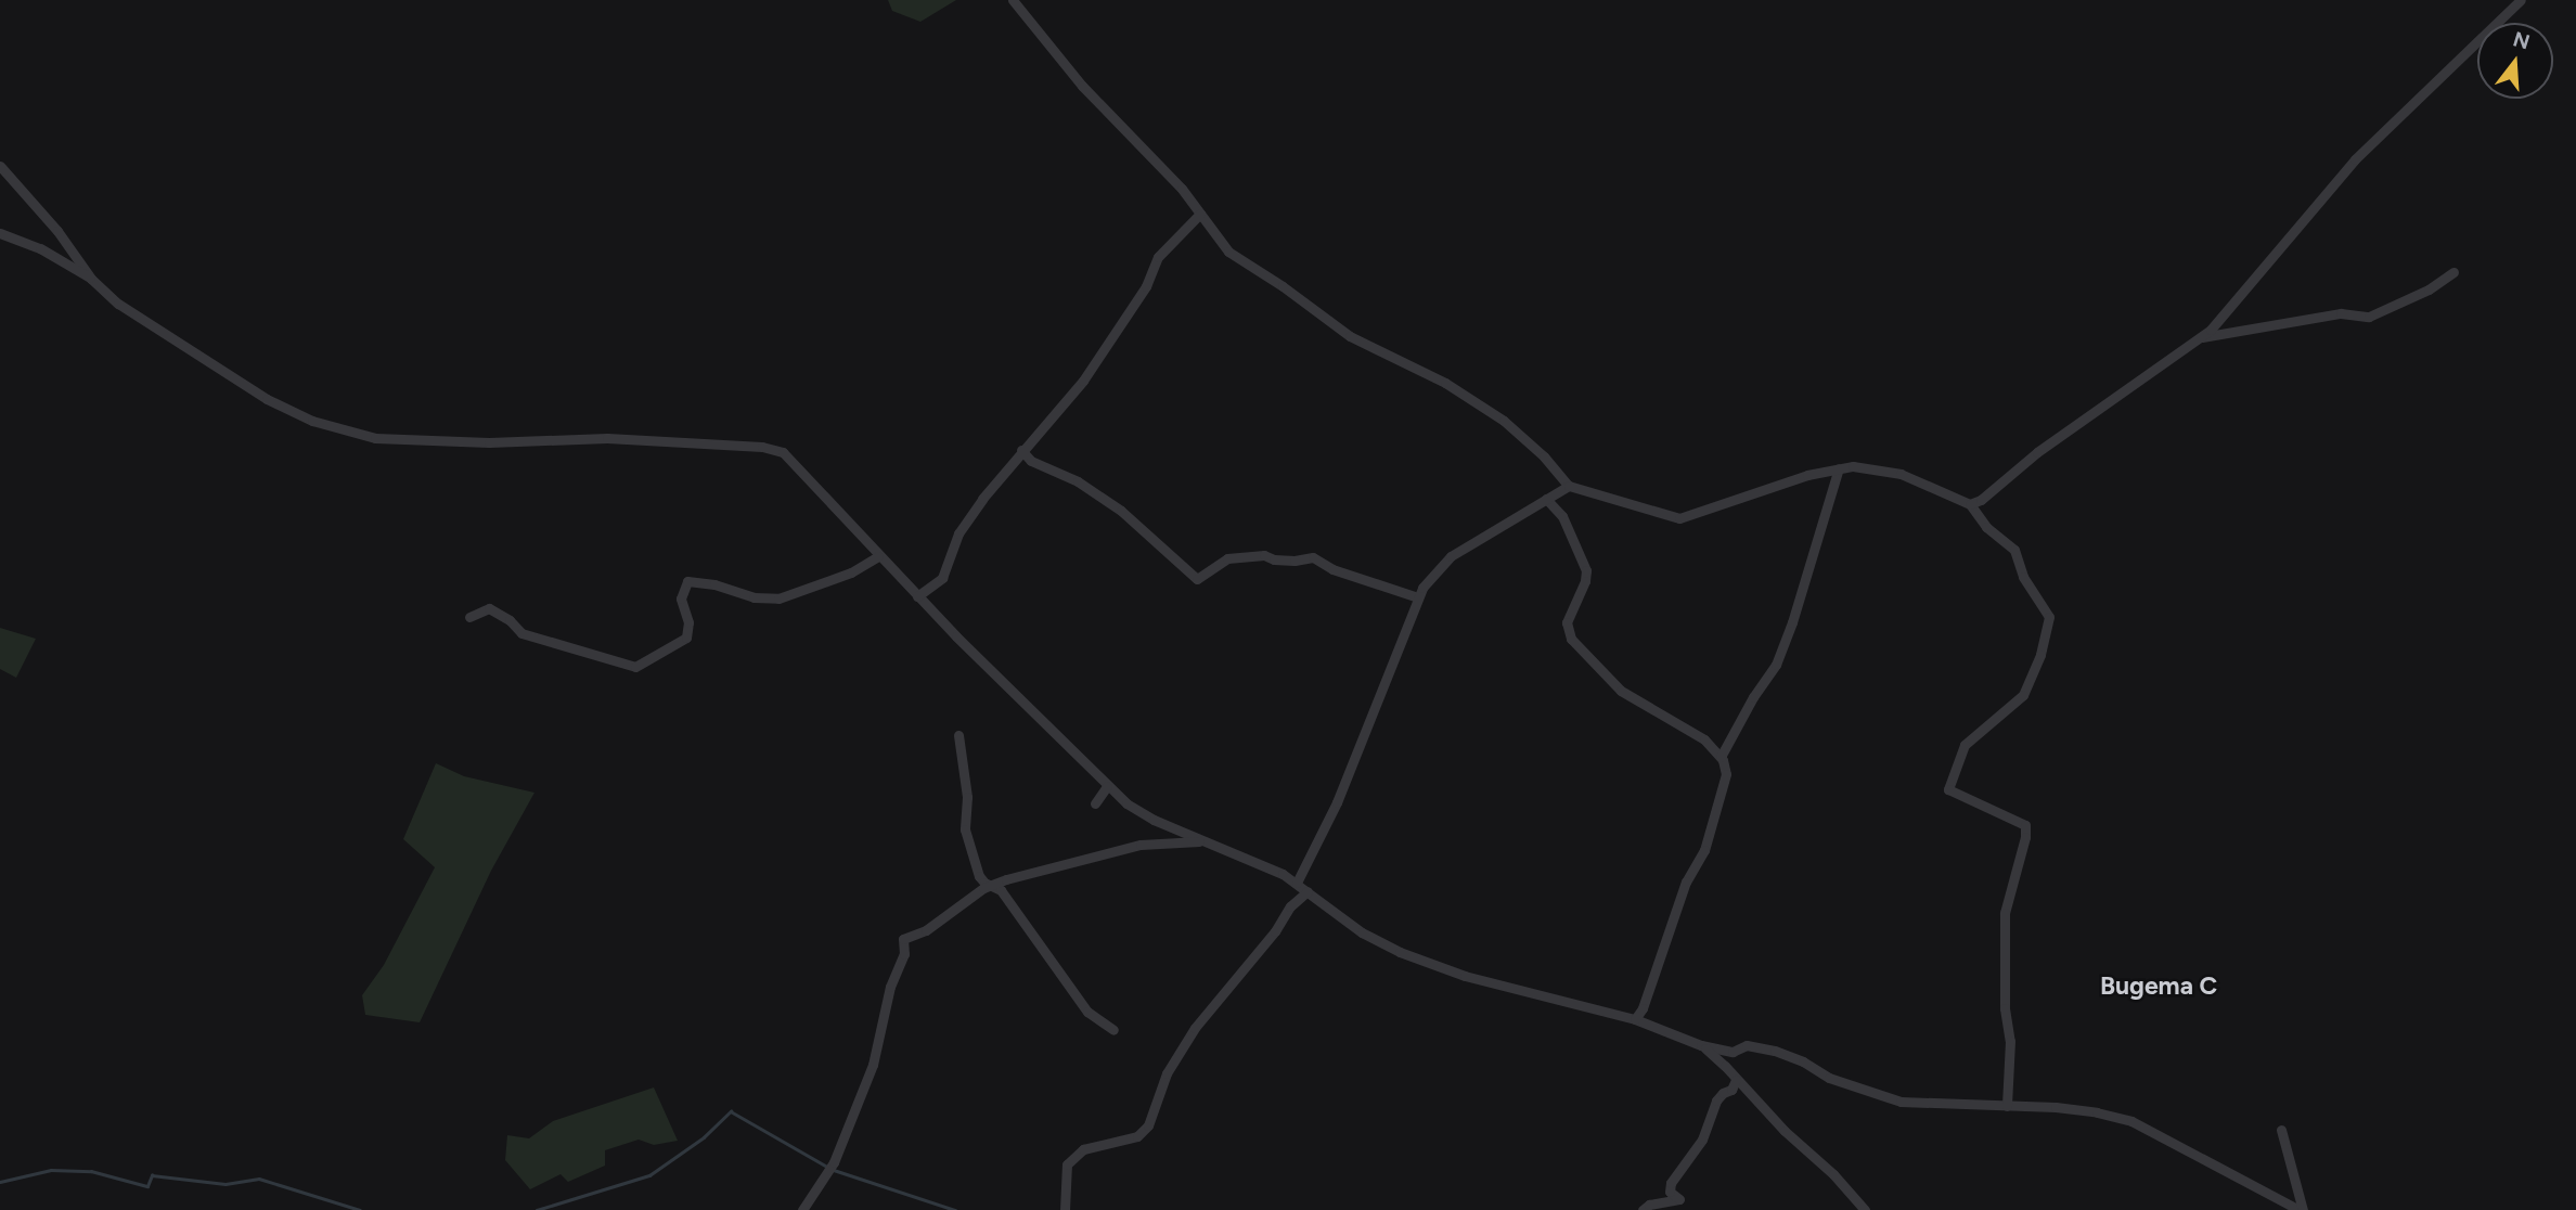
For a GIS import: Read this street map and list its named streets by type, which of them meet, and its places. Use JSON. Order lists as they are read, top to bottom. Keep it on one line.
{"districts":["Bugema C"],"north":"top"}
